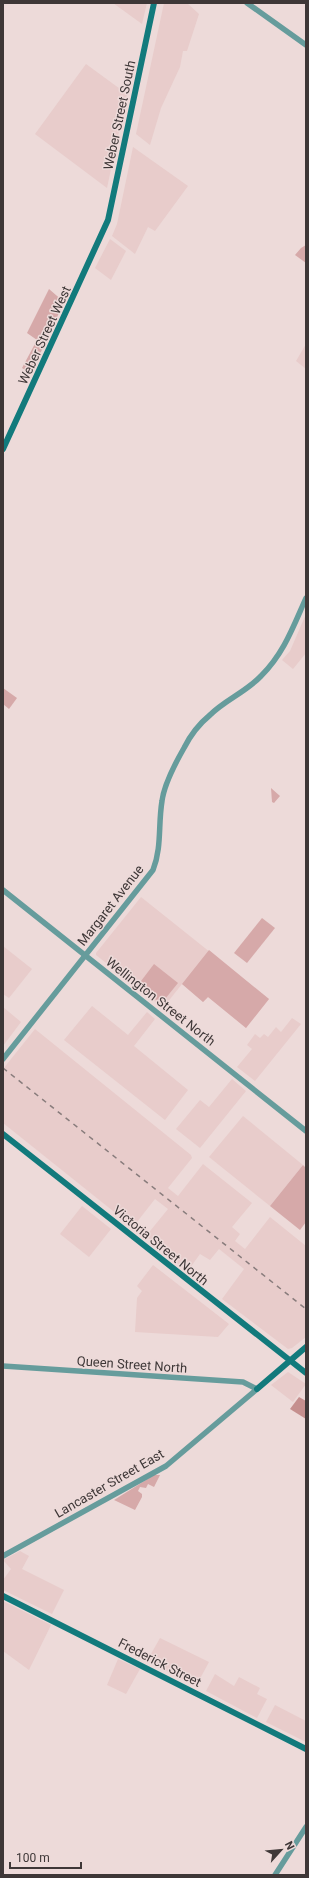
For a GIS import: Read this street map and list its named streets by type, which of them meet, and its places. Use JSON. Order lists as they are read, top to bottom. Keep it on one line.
{"streets":{"main road":["Weber Street South","Weber Street West","Victoria Street North","Frederick Street"],"street":["Margaret Avenue","Wellington Street North","Queen Street North","Lancaster Street East"]},"crossings":[["Weber Street South","Weber Street West"],["Margaret Avenue","Wellington Street North"],["Queen Street North","Lancaster Street East"]],"scale_bar":"100 m","north":"top right"}
